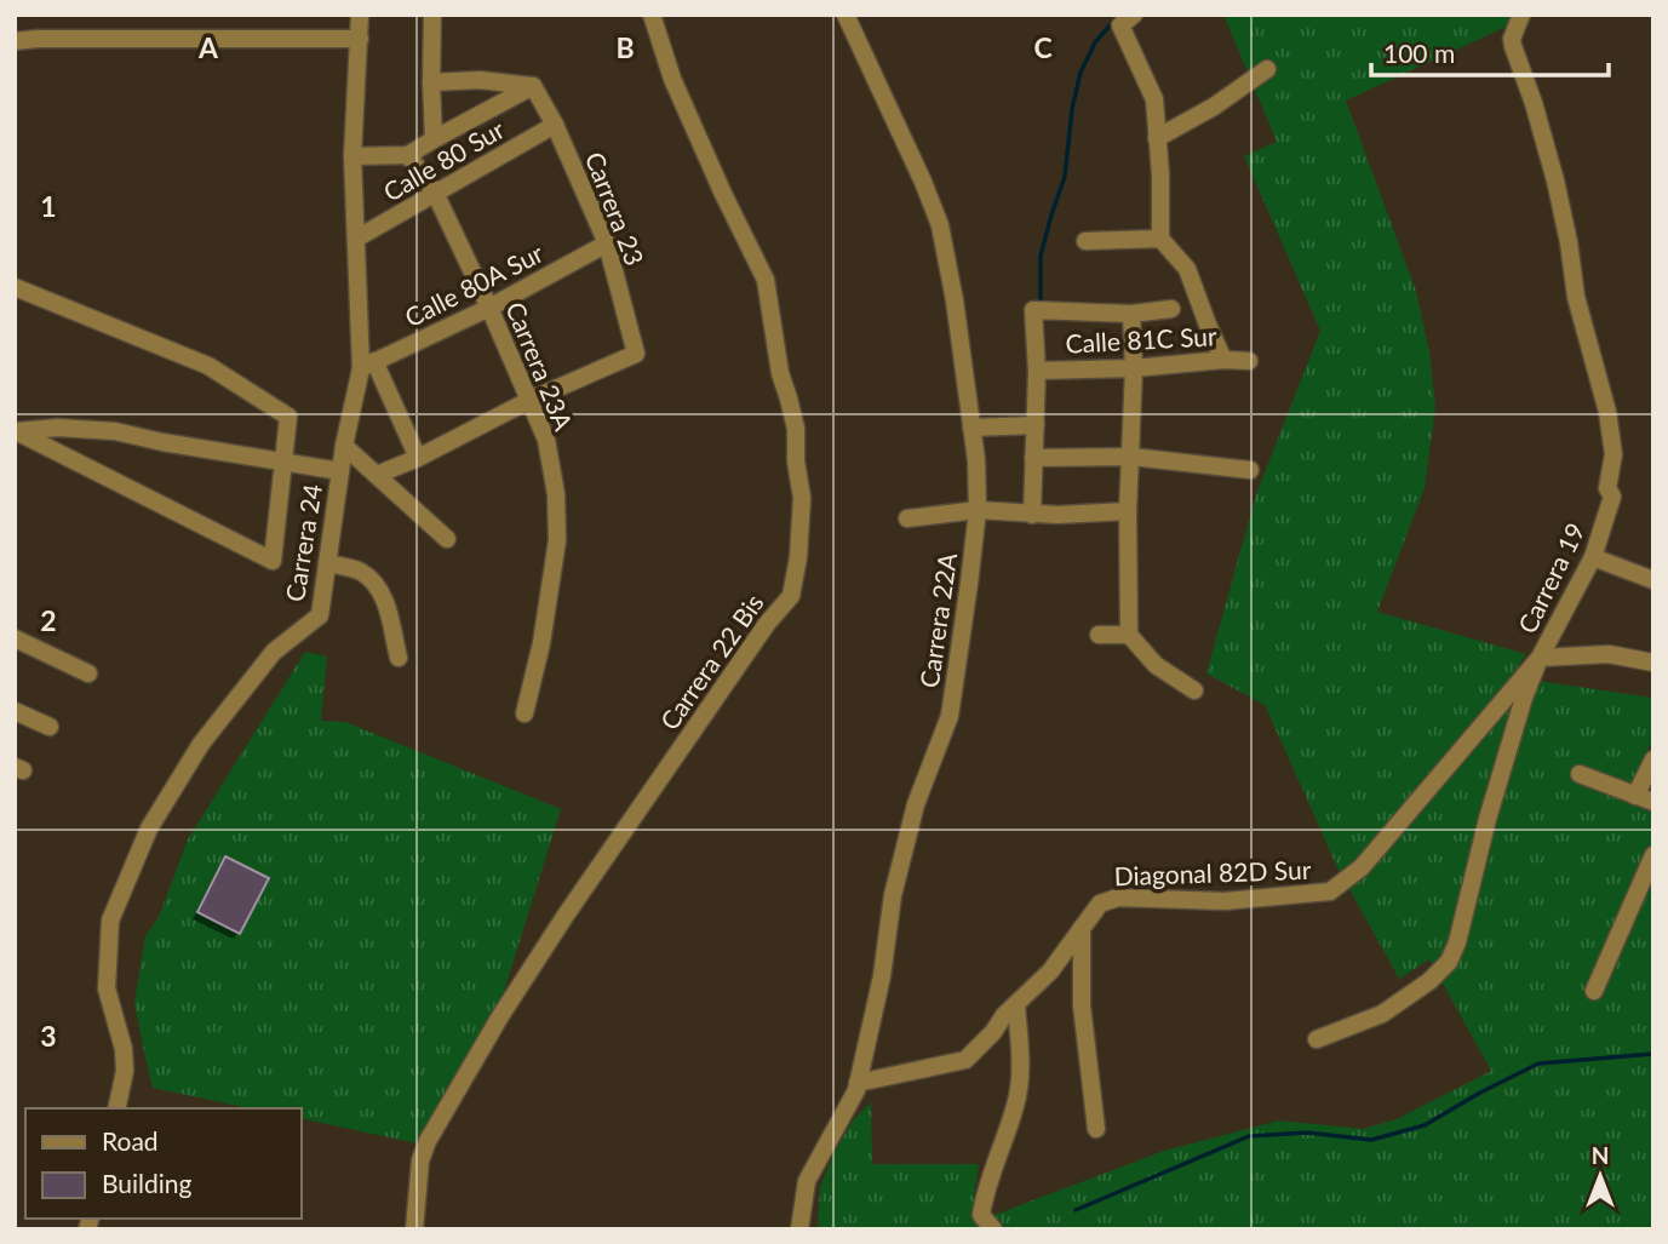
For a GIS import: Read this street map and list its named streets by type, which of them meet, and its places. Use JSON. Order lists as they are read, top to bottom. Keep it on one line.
{"streets":{"street":["Calle 80 Sur","Carrera 23","Calle 80A Sur","Calle 81C Sur","Carrera 23A","Carrera 24","Carrera 19","Carrera 22A","Carrera 22 Bis","Diagonal 82D Sur"]},"crossings":[["Calle 80 Sur","Carrera 23"],["Calle 80 Sur","Carrera 23A"],["Calle 80 Sur","Carrera 24"],["Carrera 23","Calle 80A Sur"],["Carrera 23","Carrera 23A"],["Calle 80A Sur","Carrera 23A"],["Calle 80A Sur","Carrera 24"],["Carrera 19","Diagonal 82D Sur"],["Carrera 22A","Diagonal 82D Sur"]],"legend":["Road","Building"],"scale_bar":"100 m","north":"top","grid":{"columns":["A","B","C"],"rows":["1","2","3"]}}
